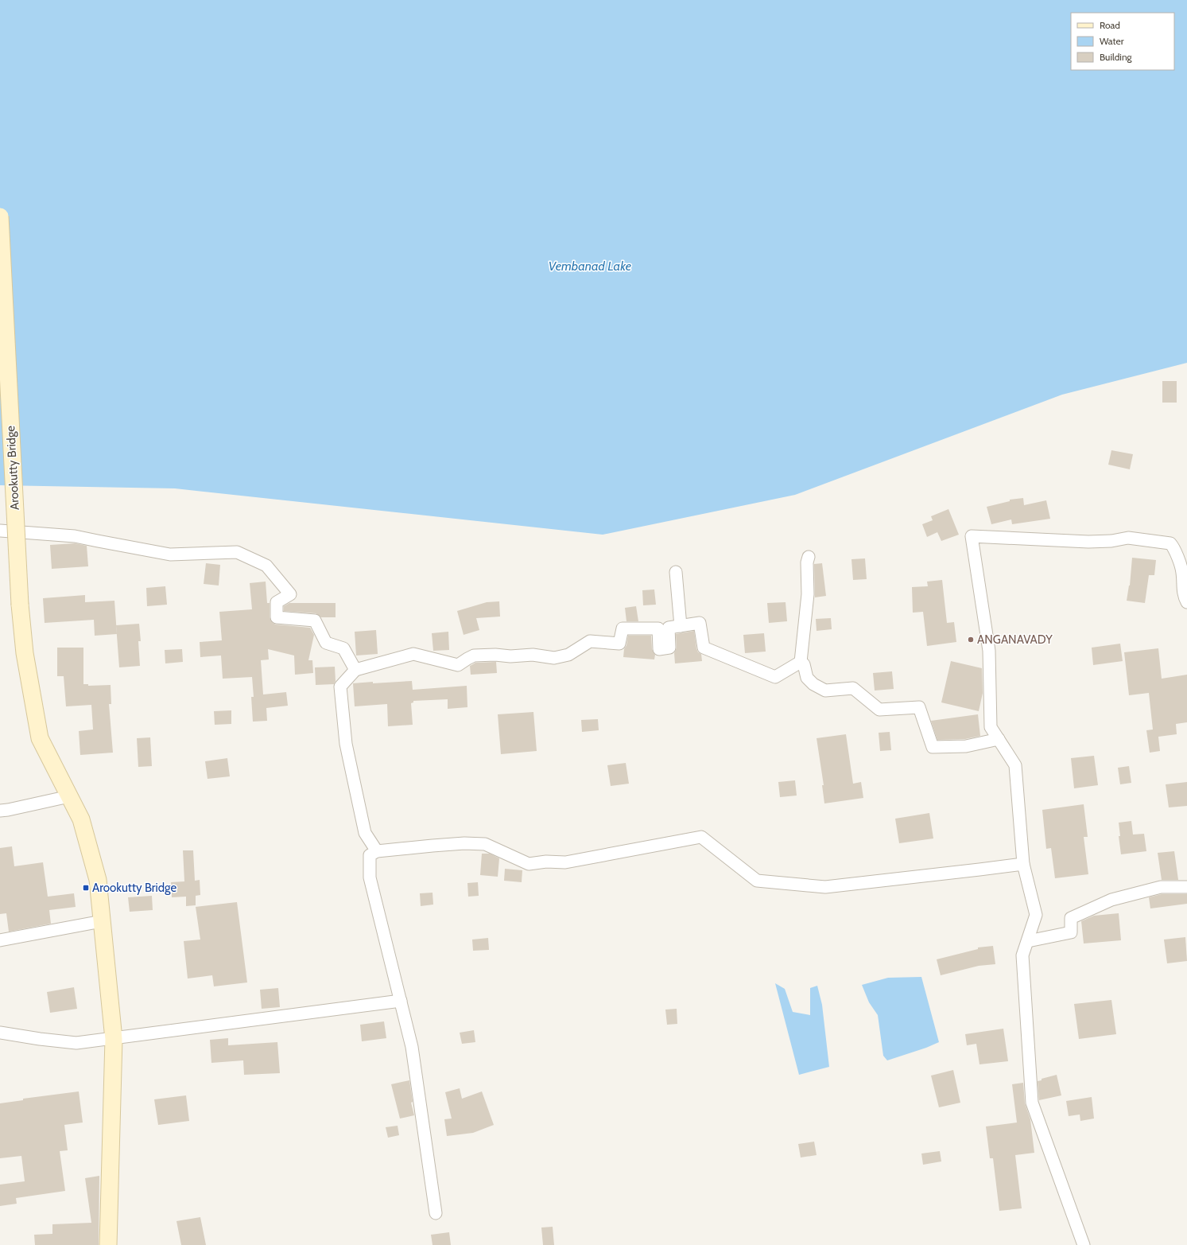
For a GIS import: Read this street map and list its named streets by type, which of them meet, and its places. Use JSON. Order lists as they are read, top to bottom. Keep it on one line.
{"streets":{"main road":["Arookutty Bridge"]},"water":["Vembanad Lake"],"places":{"other":["ANGANAVADY"],"transit":["Arookutty Bridge"]},"legend":["Road","Water","Building"]}
